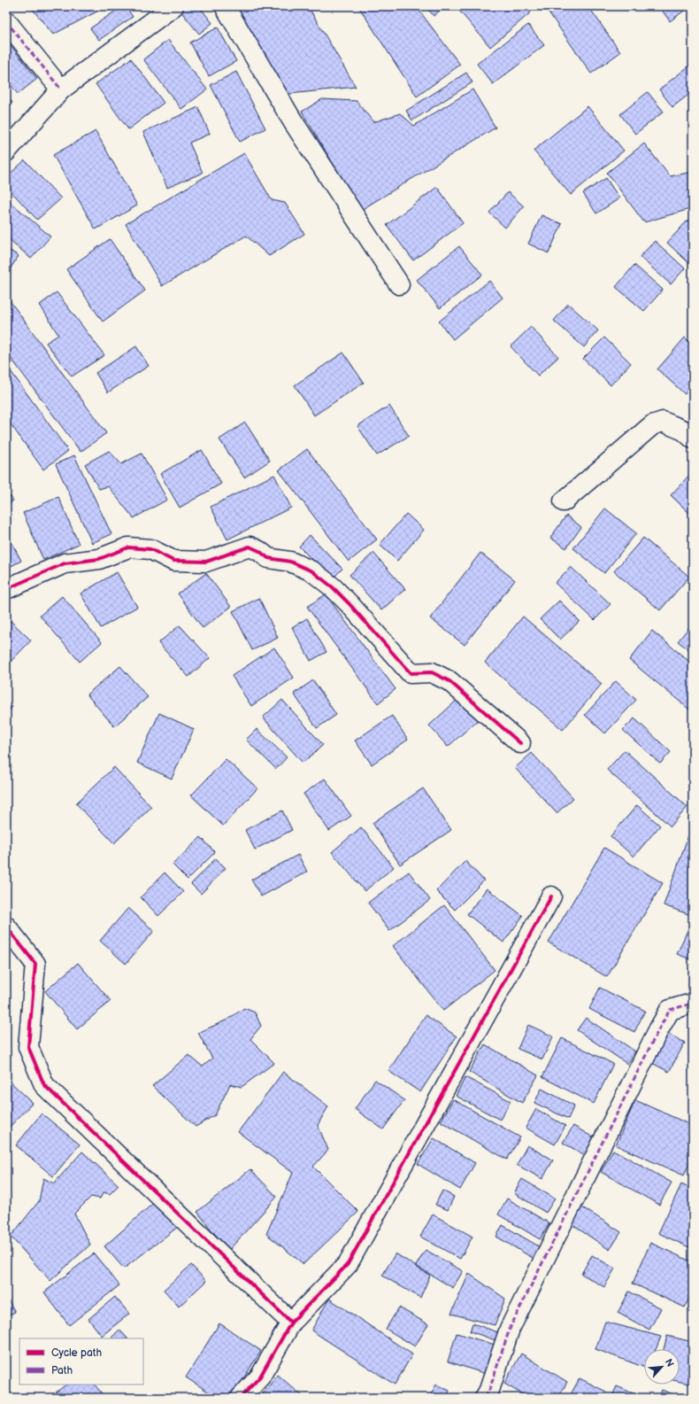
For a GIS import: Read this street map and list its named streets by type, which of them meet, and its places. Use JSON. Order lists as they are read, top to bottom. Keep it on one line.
{"legend":["Cycle path","Path"],"north":"top right"}
